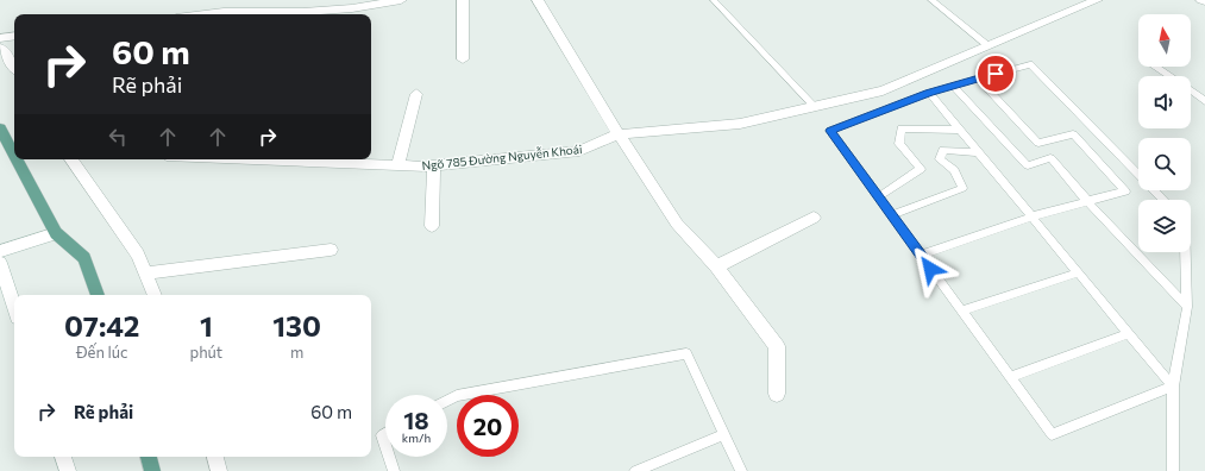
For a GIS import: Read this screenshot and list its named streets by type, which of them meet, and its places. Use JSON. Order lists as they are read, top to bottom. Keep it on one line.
{"streets":{"street":["Ngõ 785 Đường Nguyễn Khoái"]},"north":"top","page":{"turn":["60 m","Rẽ phải"],"eta":["07:42","Đến lúc","1","phút","130","m"],"list":[{"name":"Rẽ phải","value":"60 m"}],"speed":"18 km/h","limit":"20"}}
